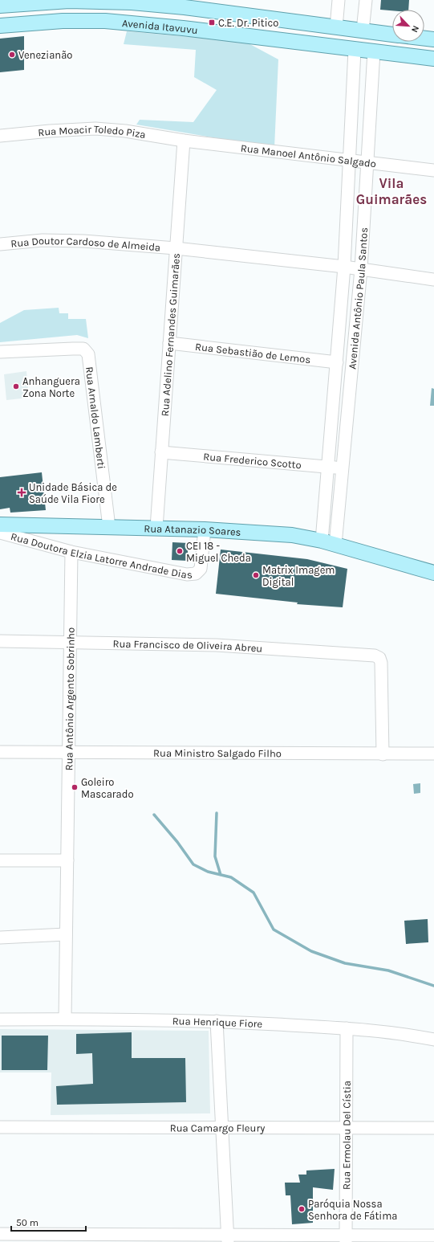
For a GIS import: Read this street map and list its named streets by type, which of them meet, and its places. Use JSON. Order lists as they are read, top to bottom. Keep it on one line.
{"streets":{"main road":["Avenida Itavuvu","Rua Atanazio Soares"],"street":["Rua Moacir Toledo Piza","Rua Manoel Antônio Salgado","Rua Doutor Cardoso de Almeida","Avenida Antônio Paula Santos","Rua Adelino Fernandes Guimarães","Rua Sebastião de Lemos","Rua Arnaldo Lamberti","Rua Frederico Scotto","Rua Doutora Elzia Latorre Andrade Dias","Rua Francisco de Oliveira Abreu","Rua Antônio Argento Sobrinho","Rua Ministro Salgado Filho","Rua Henrique Fiore","Rua Camargo Fleury","Rua Ermolau Del Cístia"]},"crossings":[["Avenida Itavuvu","Avenida Antônio Paula Santos"],["Rua Moacir Toledo Piza","Rua Manoel Antônio Salgado"],["Rua Moacir Toledo Piza","Rua Adelino Fernandes Guimarães"],["Rua Manoel Antônio Salgado","Avenida Antônio Paula Santos"],["Rua Manoel Antônio Salgado","Rua Adelino Fernandes Guimarães"],["Rua Doutor Cardoso de Almeida","Avenida Antônio Paula Santos"],["Rua Doutor Cardoso de Almeida","Rua Adelino Fernandes Guimarães"],["Avenida Antônio Paula Santos","Rua Sebastião de Lemos"],["Avenida Antônio Paula Santos","Rua Frederico Scotto"],["Avenida Antônio Paula Santos","Rua Atanazio Soares"],["Rua Adelino Fernandes Guimarães","Rua Sebastião de Lemos"],["Rua Adelino Fernandes Guimarães","Rua Frederico Scotto"],["Rua Adelino Fernandes Guimarães","Rua Atanazio Soares"],["Rua Arnaldo Lamberti","Rua Atanazio Soares"],["Rua Atanazio Soares","Rua Doutora Elzia Latorre Andrade Dias"],["Rua Doutora Elzia Latorre Andrade Dias","Rua Antônio Argento Sobrinho"],["Rua Francisco de Oliveira Abreu","Rua Antônio Argento Sobrinho"],["Rua Francisco de Oliveira Abreu","Rua Ministro Salgado Filho"],["Rua Antônio Argento Sobrinho","Rua Ministro Salgado Filho"],["Rua Antônio Argento Sobrinho","Rua Henrique Fiore"],["Rua Henrique Fiore","Rua Ermolau Del Cístia"],["Rua Camargo Fleury","Rua Ermolau Del Cístia"]],"districts":["Vila Guimarães"],"places":{"transit":["C.E. Dr. Pitico"],"other":["Venezianão","Anhanguera Zona Norte","CEI 18 - Miguel Cheda","Matrix Imagem Digital","Goleiro Mascarado","Paróquia Nossa Senhora de Fátima"],"health":["Unidade Básica de Saúde Vila Fiore"]},"scale_bar":"50 m","north":"bottom right"}
